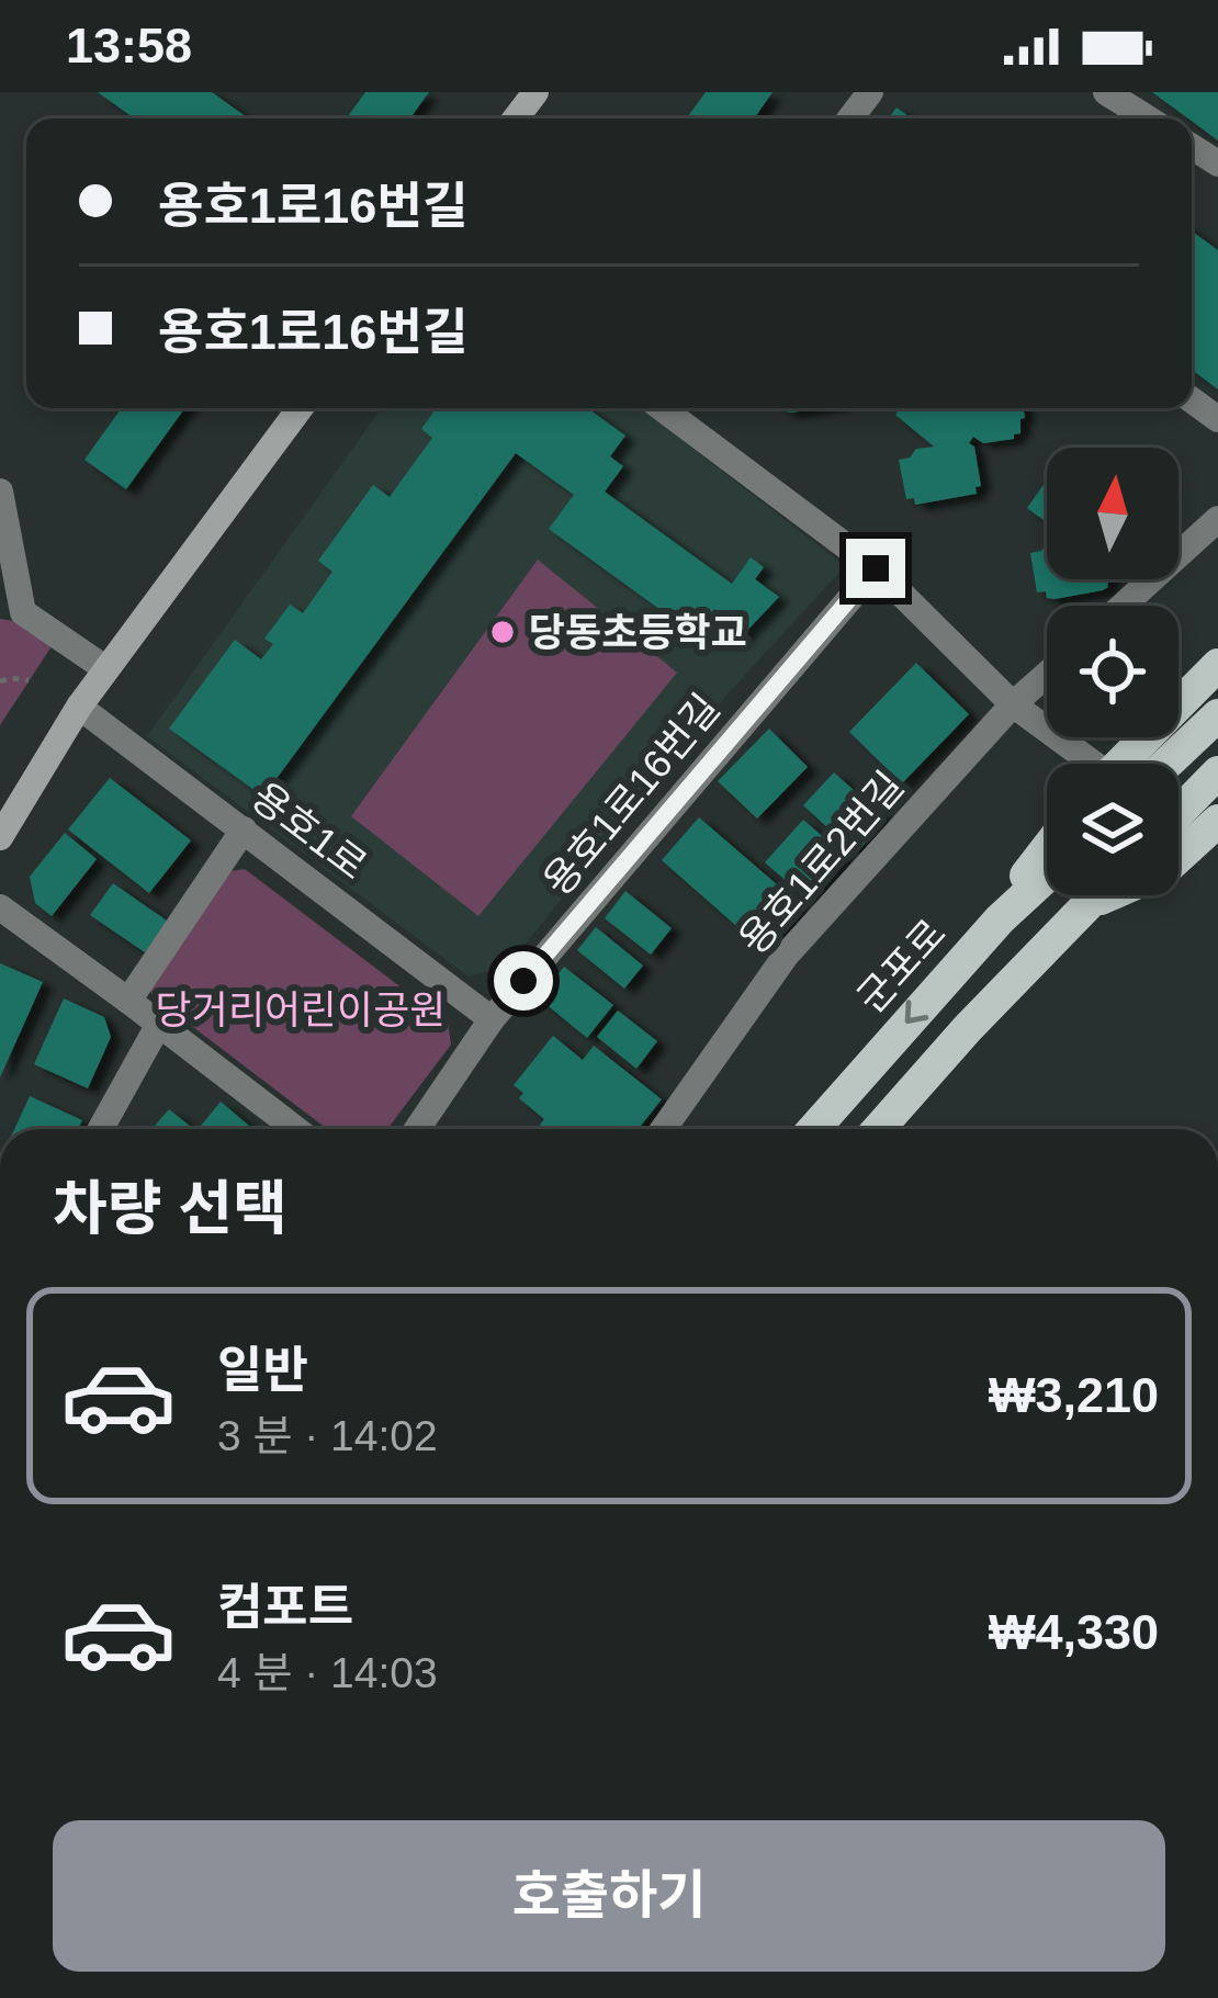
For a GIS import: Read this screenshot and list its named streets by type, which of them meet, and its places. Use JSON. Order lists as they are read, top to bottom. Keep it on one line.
{"streets":{"main road":["군포로"],"street":["용호1로16번길","용호1로","용호1로2번길"]},"crossings":[["용호1로16번길","용호1로"]],"parks":["당거리어린이공원"],"places":["당동초등학교"],"north":"top","page":{"status":"13:58","banner":["용호1로16번길","용호1로16번길"],"heading":"차량 선택","list":[{"name":"일반","note":"3 분 · 14:02","value":"₩3,210"},{"name":"컴포트","note":"4 분 · 14:03","value":"₩4,330"}],"buttons":"호출하기"}}
